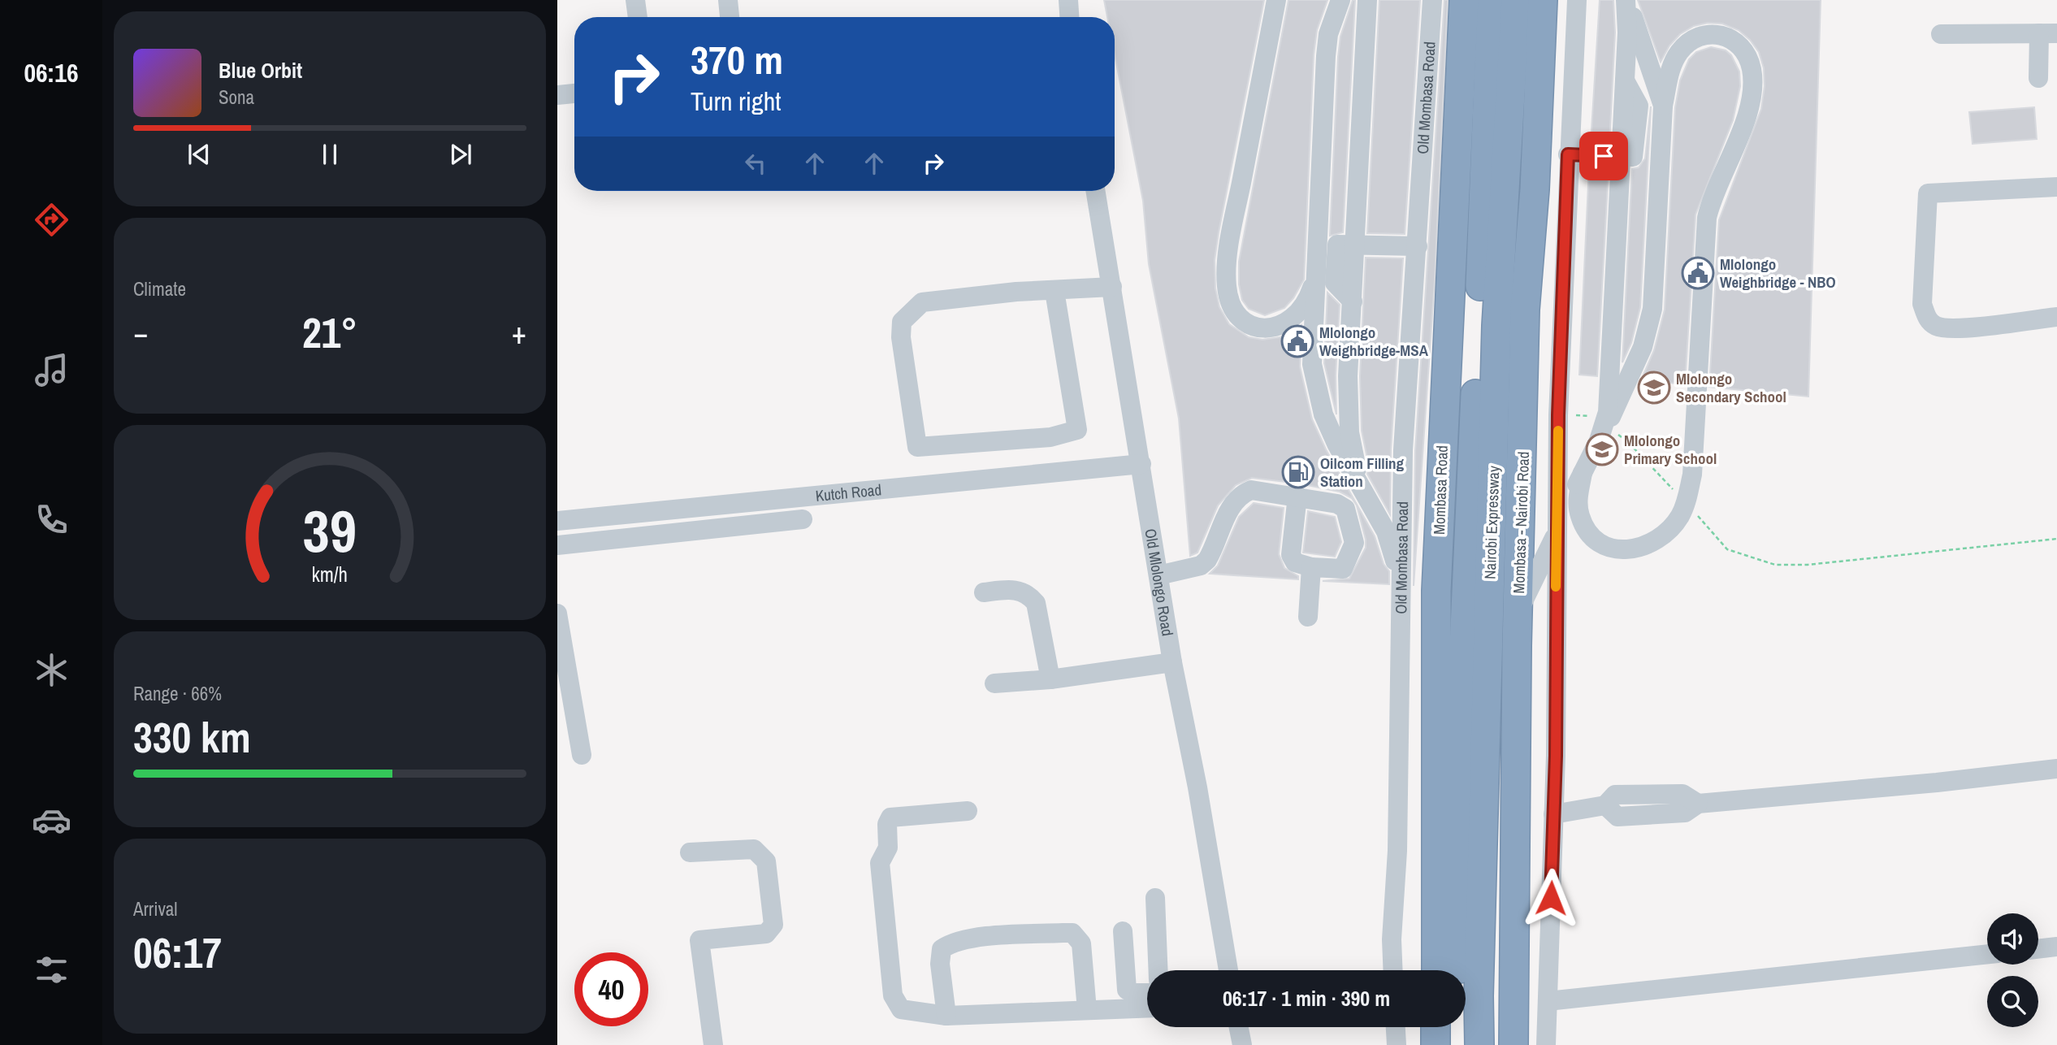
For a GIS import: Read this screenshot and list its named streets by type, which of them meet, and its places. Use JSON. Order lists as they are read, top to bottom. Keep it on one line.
{"streets":{"highway":["Mombasa Road","Nairobi Expressway","Mombasa - Nairobi Road"],"street":["Old Mombasa Road","Kutch Road","Old Mlolongo Road"]},"crossings":[["Kutch Road","Old Mlolongo Road"]],"places":{"public building":["Mlolongo Weighbridge - NBO","Mlolongo Weighbridge-MSA"],"school or university":["Mlolongo Secondary School","Mlolongo Primary School"],"fuel station":["Oilcom Filling Station"]},"page":{"tabs":"06:16","turn":["370 m","Turn right"],"song":["Blue Orbit","Sona"],"tile":["Climate",["Range · 66%","330 km"],["Arrival","06:17"]],"heat":["−","21°","+"],"limit":"40","trip":"06:17 · 1 min · 390 m","gauge":["39","km/h"]}}
